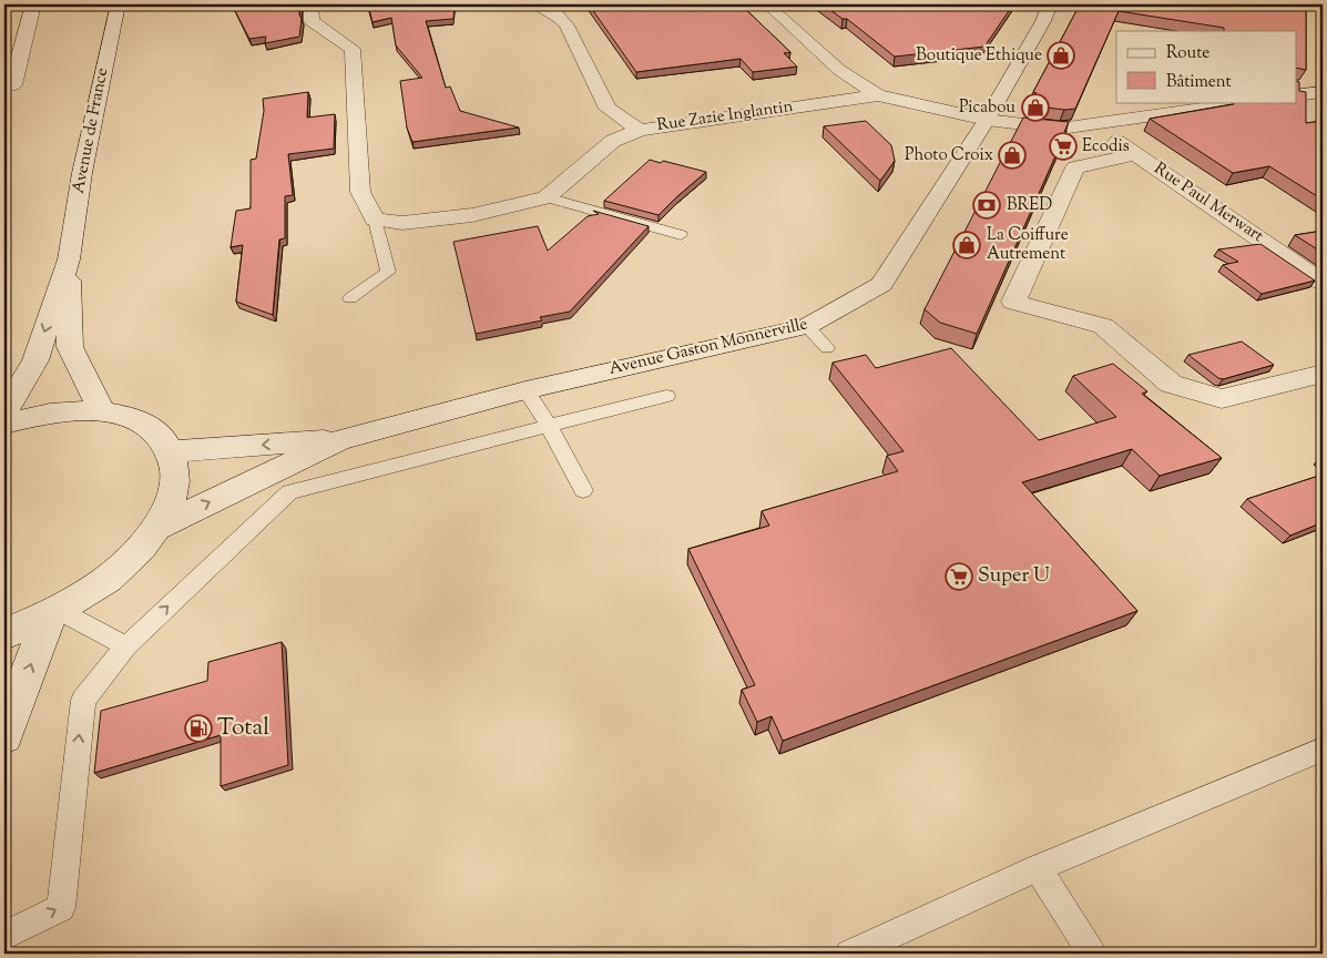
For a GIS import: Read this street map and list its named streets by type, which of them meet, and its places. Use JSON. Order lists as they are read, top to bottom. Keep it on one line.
{"streets":{"street":["Rue Zazie Inglantin","Avenue de France","Rue Paul Merwart","Avenue Gaston Monnerville"]},"places":{"shop":["Boutique Ethique","Picabou","Photo Croix","La Coiffure Autrement"],"supermarket":["Ecodis","Super U"],"bank":["BRED"],"fuel station":["Total"]},"legend":["Route","Bâtiment"]}
